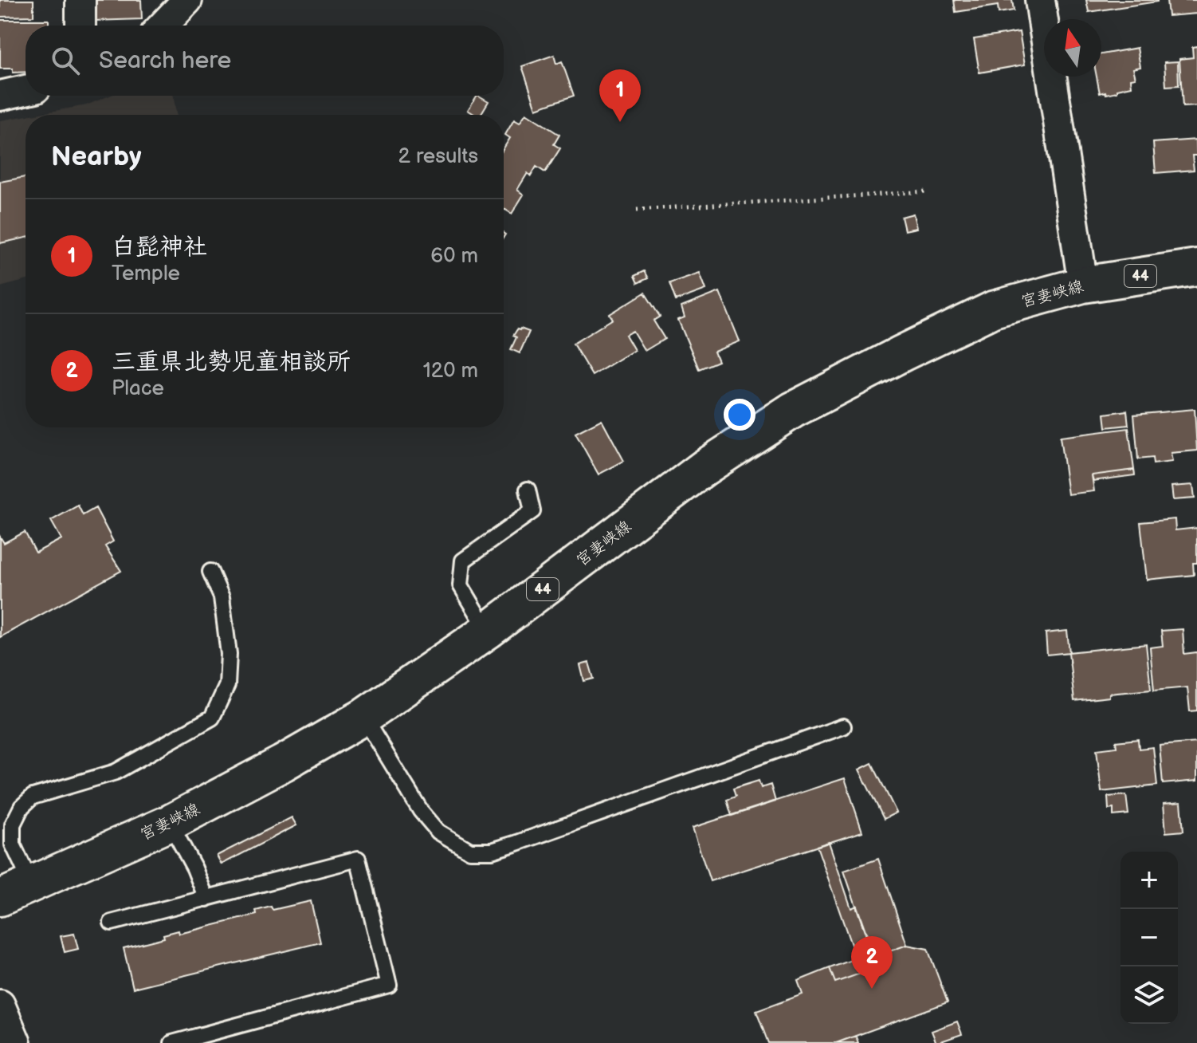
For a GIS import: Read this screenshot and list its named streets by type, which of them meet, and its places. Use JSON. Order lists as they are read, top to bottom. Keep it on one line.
{"streets":{"main road":["44","宮妻峡線"]},"north":"top","page":{"search":"Search here","pins":["1","2"],"heading":["Nearby","2 results"],"list":[{"mark":"1","name":"白髭神社","note":"Temple","value":"60 m"},{"mark":"2","name":"三重県北勢児童相談所","note":"Place","value":"120 m"}],"map_buttons":["+","−"]}}
